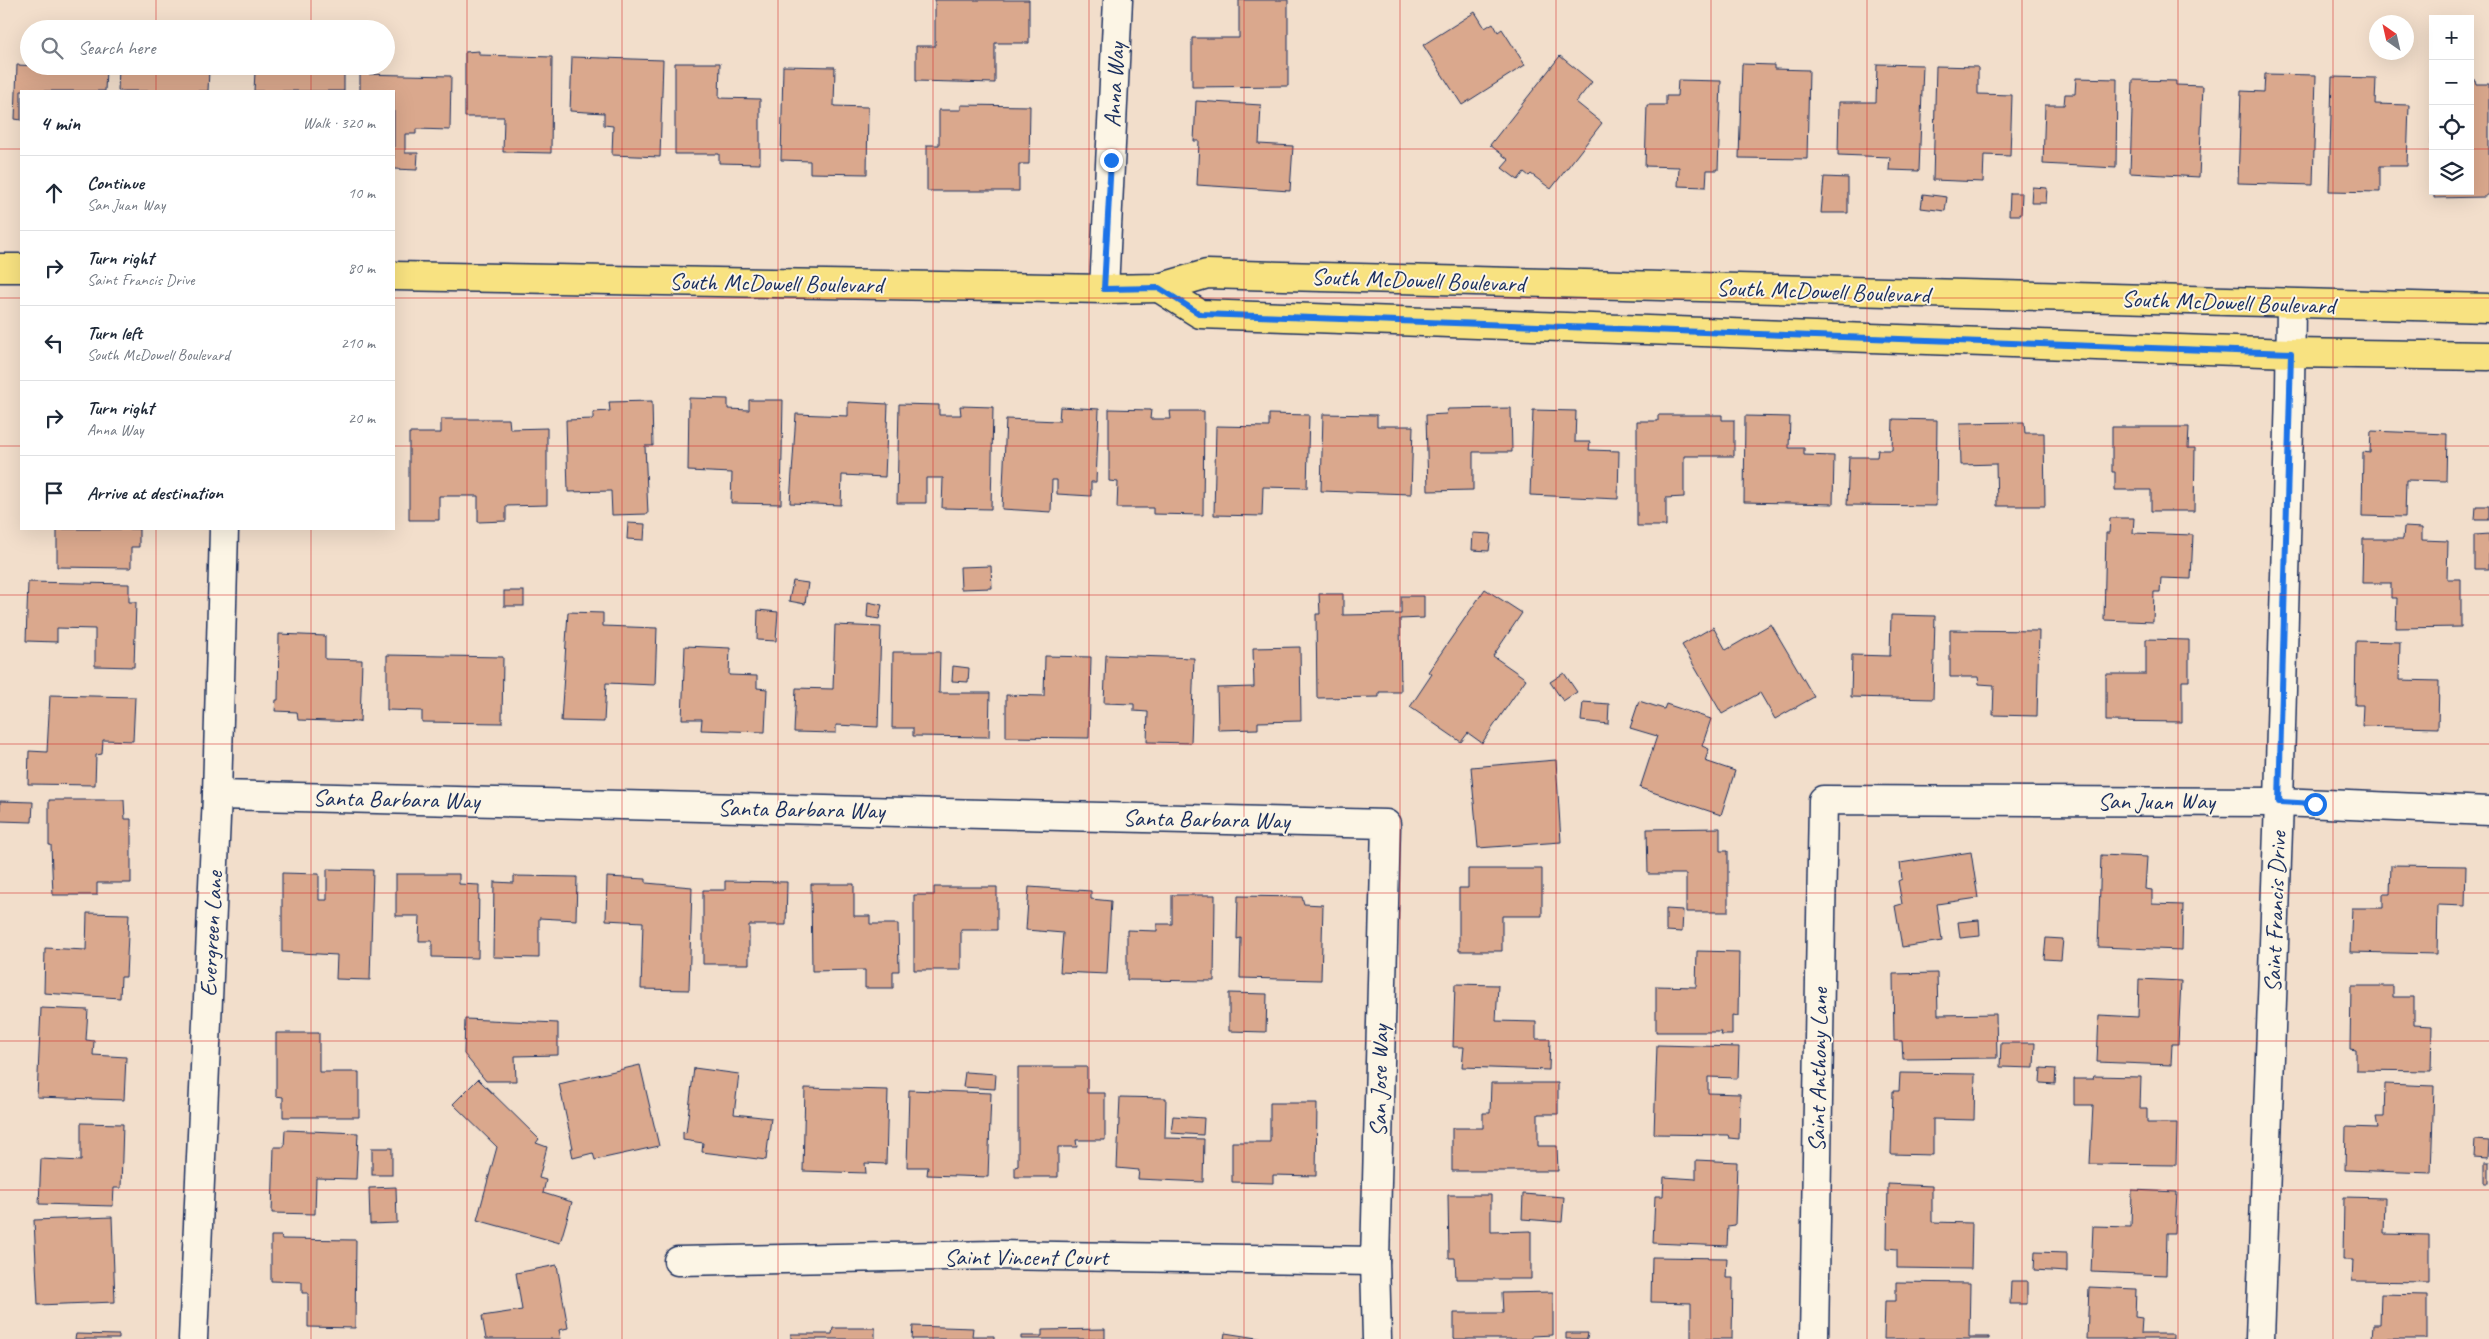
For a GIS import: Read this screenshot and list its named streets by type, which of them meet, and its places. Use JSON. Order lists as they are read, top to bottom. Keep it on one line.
{"streets":{"main road":["South McDowell Boulevard"],"street":["Anna Way","Santa Barbara Way","San Juan Way","Saint Francis Drive","Evergreen Lane","Saint Anthony Lane","San Jose Way","Saint Vincent Court"]},"crossings":[["Anna Way","South McDowell Boulevard"],["South McDowell Boulevard","Saint Francis Drive"],["Santa Barbara Way","Evergreen Lane"],["Santa Barbara Way","San Jose Way"],["San Juan Way","Saint Francis Drive"],["San Juan Way","Saint Anthony Lane"],["San Jose Way","Saint Vincent Court"]],"north":"top left","page":{"map_buttons":["+","−"],"search":"Search here","heading":["4 min","Walk · 320 m"],"list":[["Continue","San Juan Way","10 m"],["Turn right","Saint Francis Drive","80 m"],["Turn left","South McDowell Boulevard","210 m"],["Turn right","Anna Way","20 m"],"Arrive at destination"]}}
